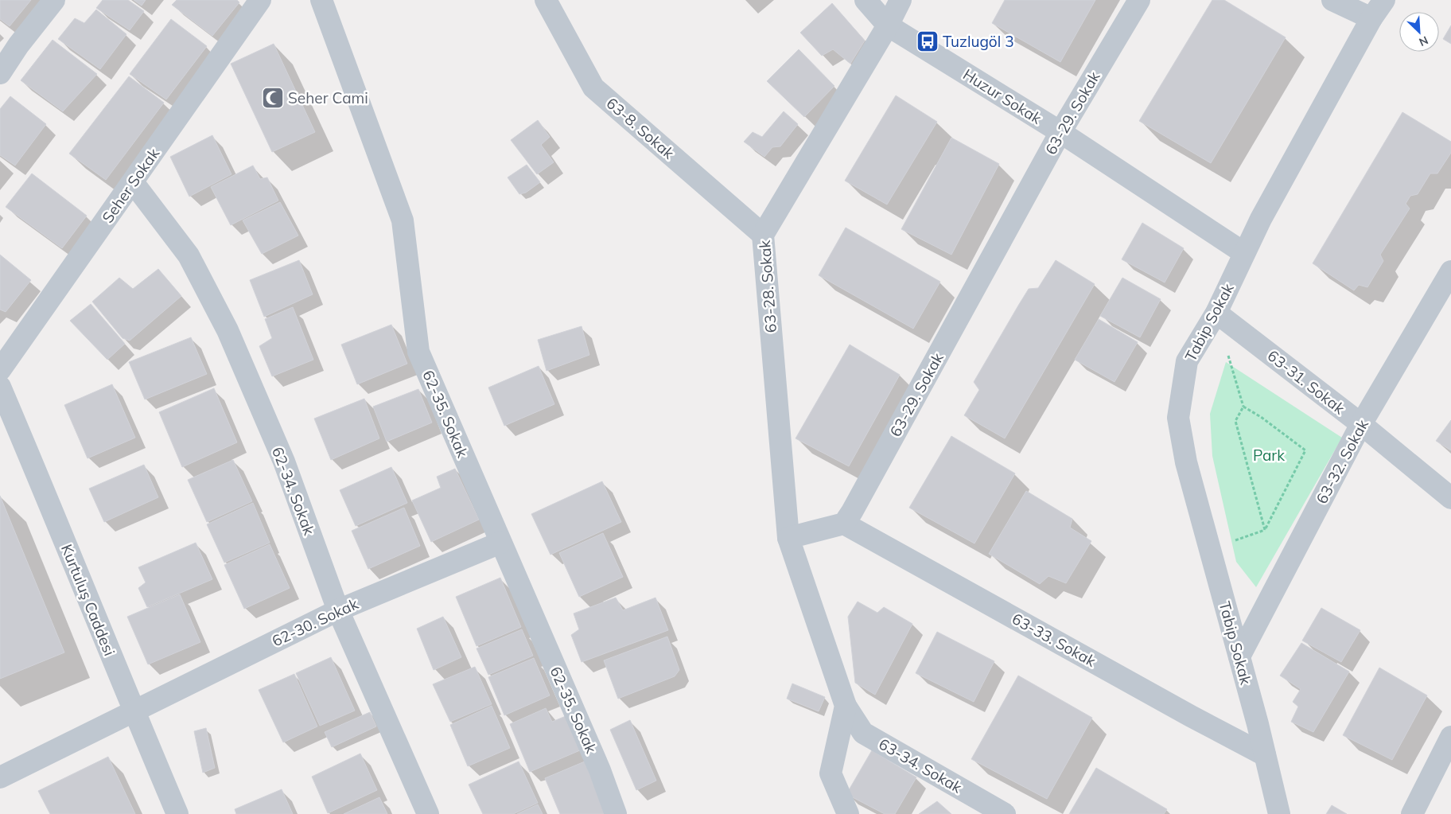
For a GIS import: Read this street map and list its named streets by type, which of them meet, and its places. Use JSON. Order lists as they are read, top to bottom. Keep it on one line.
{"streets":{"street":["Huzur Sokak","63-29. Sokak","63-8. Sokak","Seher Sokak","63-28. Sokak","Tabip Sokak","63-31. Sokak","62-35. Sokak","63-32. Sokak","62-34. Sokak","Kurtuluş Caddesi","62-30. Sokak","63-33. Sokak","63-34. Sokak"]},"crossings":[["Huzur Sokak","63-29. Sokak"],["Huzur Sokak","63-28. Sokak"],["Huzur Sokak","Tabip Sokak"],["63-29. Sokak","63-33. Sokak"],["63-8. Sokak","63-28. Sokak"],["Seher Sokak","62-34. Sokak"],["Tabip Sokak","63-31. Sokak"],["Tabip Sokak","63-32. Sokak"],["Tabip Sokak","63-33. Sokak"],["63-31. Sokak","63-32. Sokak"],["62-35. Sokak","62-30. Sokak"],["62-34. Sokak","62-30. Sokak"],["Kurtuluş Caddesi","62-30. Sokak"]],"parks":["Park"],"places":{"bus stop":["Tuzlugöl 3"],"mosque":["Seher Cami"]},"north":"bottom right"}
